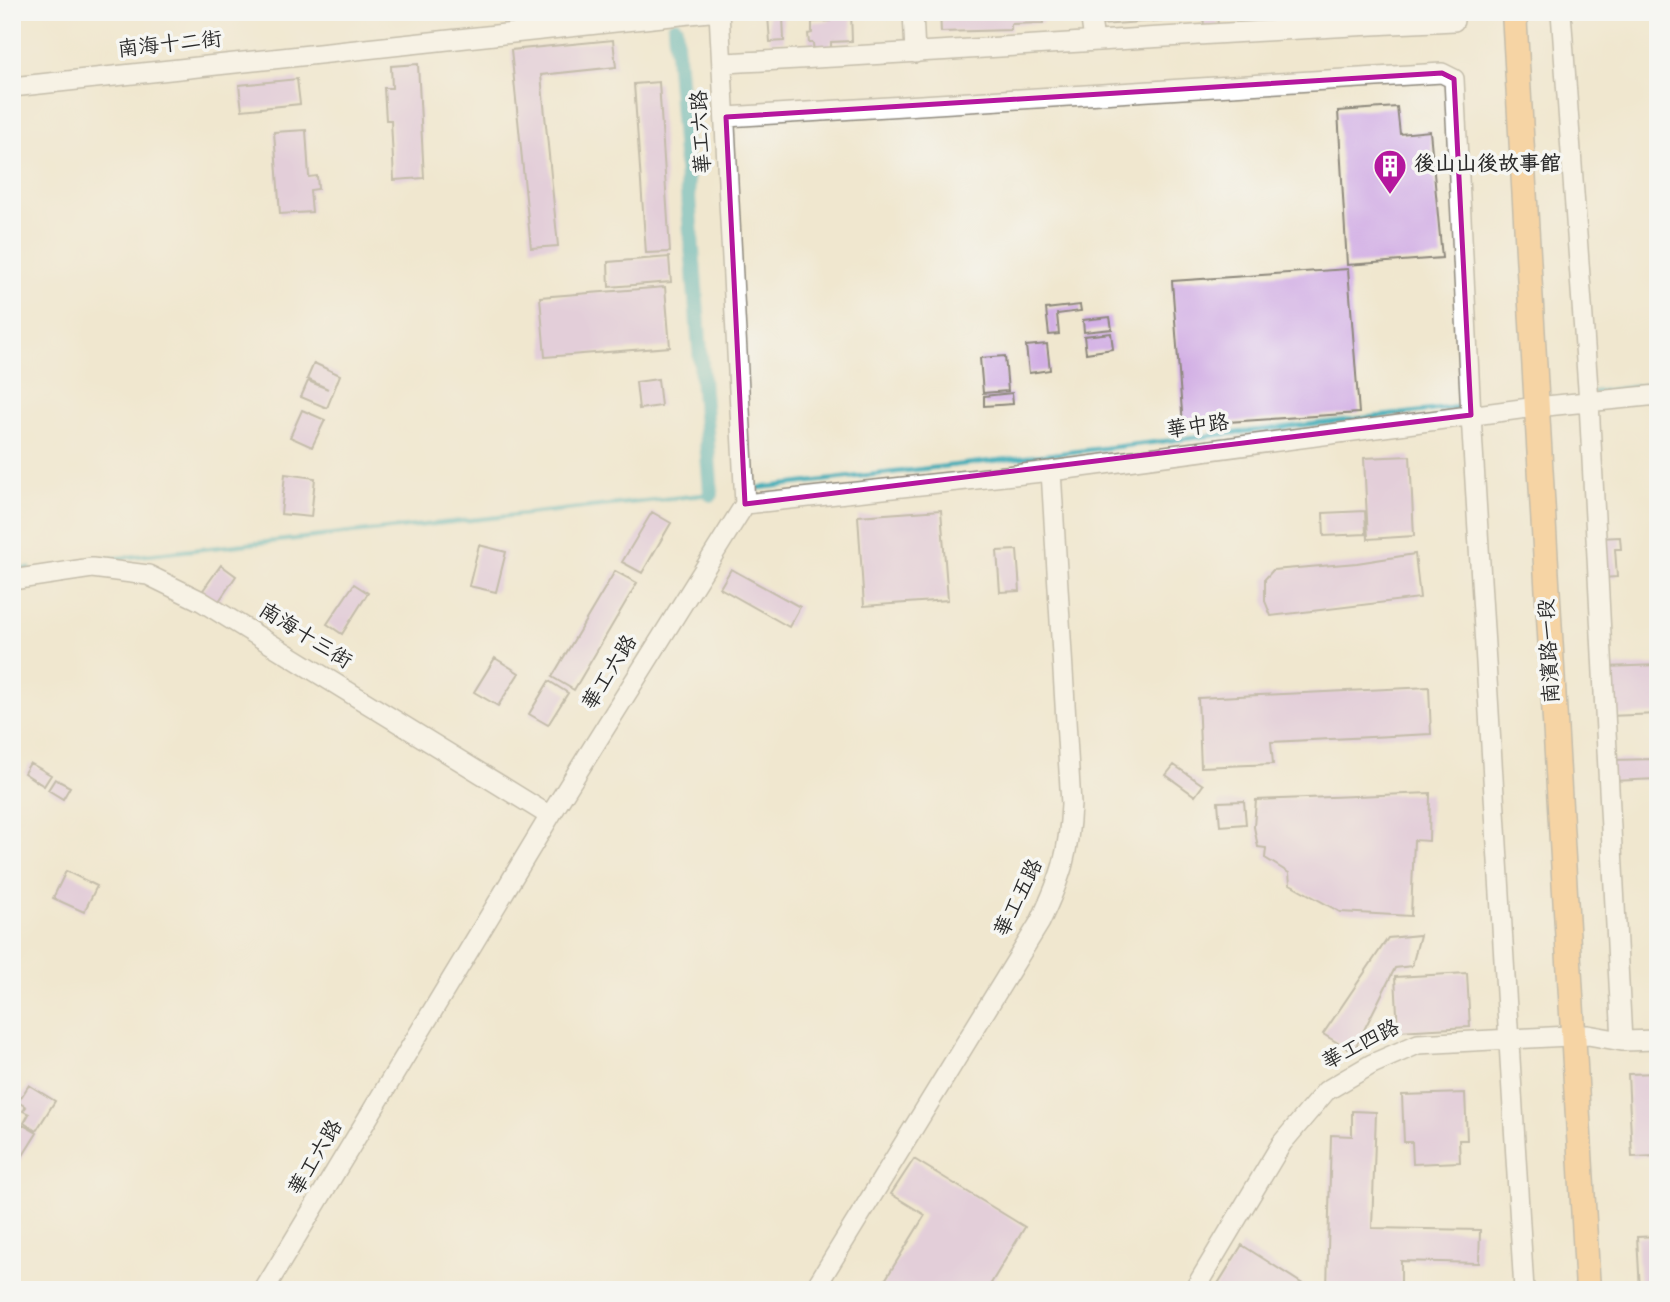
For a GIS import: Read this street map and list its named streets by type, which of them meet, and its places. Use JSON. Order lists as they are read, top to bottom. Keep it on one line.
{"streets":{"main road":["南濱路一段"],"street":["南海十二街","華工六路","華中路","南海十三街","華工五路","華工四路"]},"crossings":[["華工六路","華中路"],["華工六路","南海十三街"],["華中路","南濱路一段"],["華中路","華工五路"],["南濱路一段","華工四路"]],"places":{"building":["後山山後故事館"]}}
